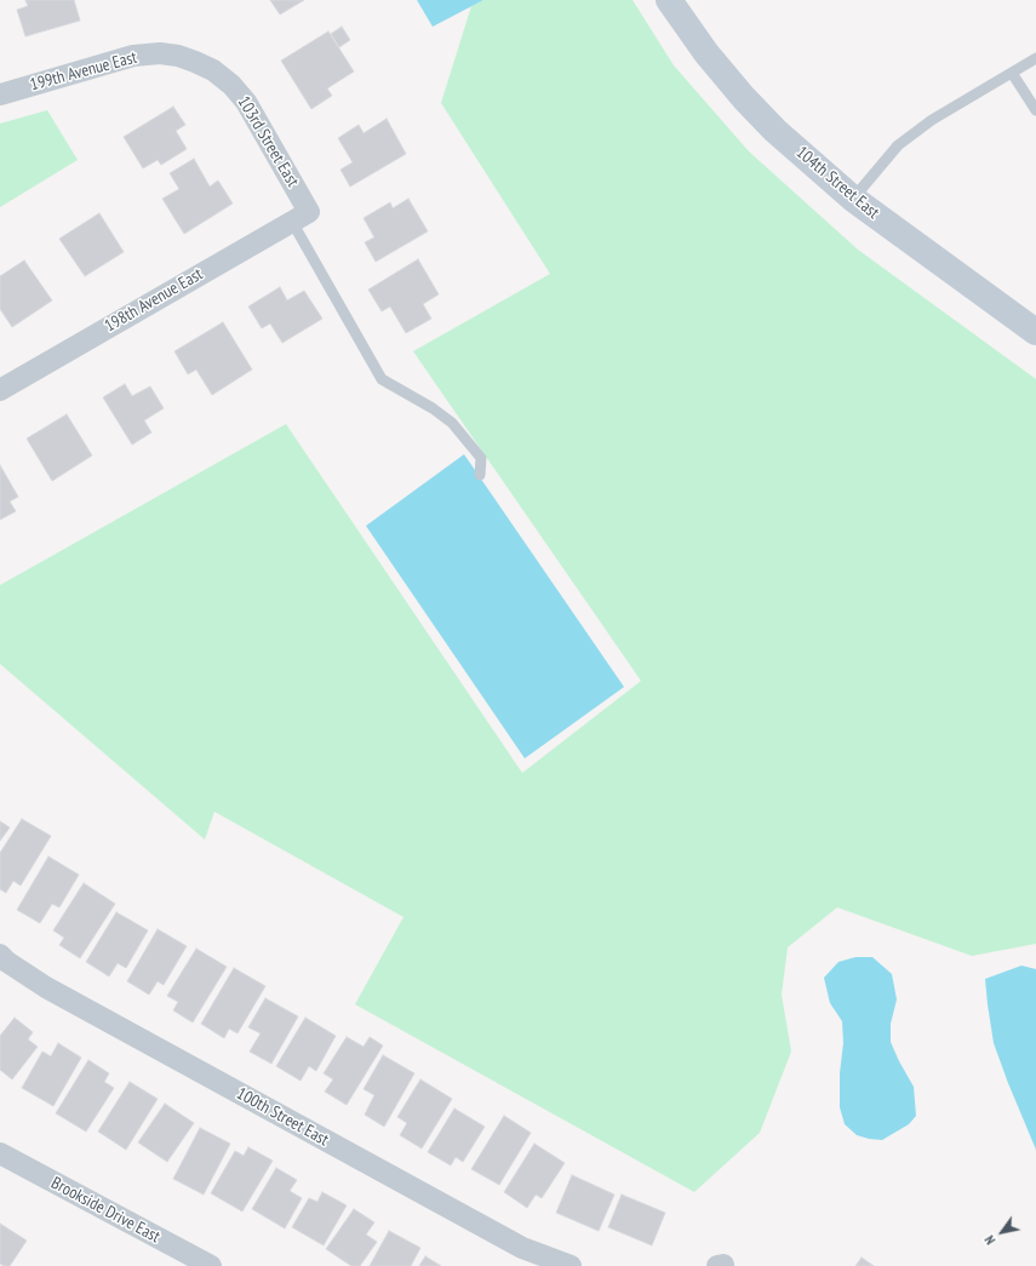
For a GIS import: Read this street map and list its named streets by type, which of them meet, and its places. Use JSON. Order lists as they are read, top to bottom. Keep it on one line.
{"streets":{"street":["199th Avenue East","103rd Street East","104th Street East","198th Avenue East","100th Street East","Brookside Drive East"]},"crossings":[["199th Avenue East","103rd Street East"],["103rd Street East","198th Avenue East"]],"north":"bottom left"}
